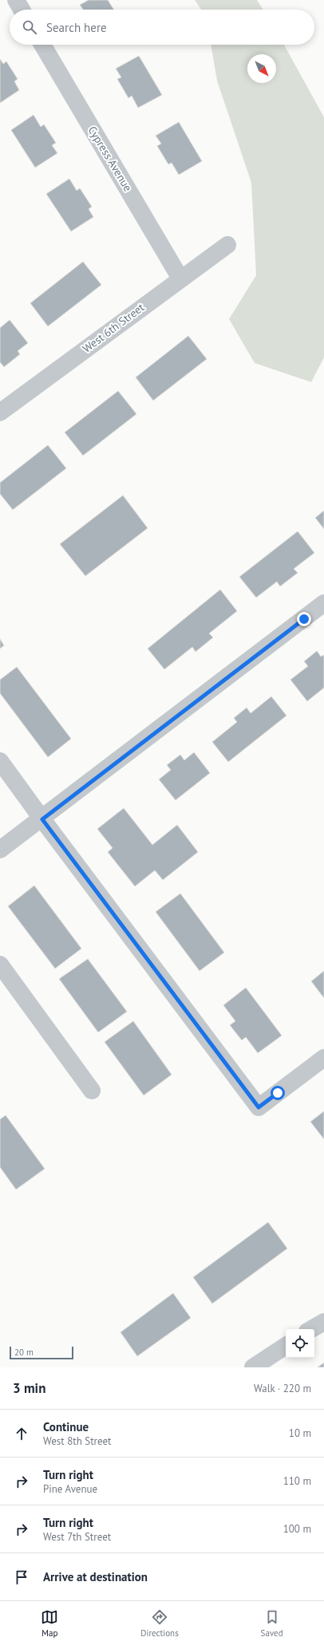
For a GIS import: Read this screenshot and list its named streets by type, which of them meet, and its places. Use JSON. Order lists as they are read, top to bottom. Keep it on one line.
{"streets":{"street":["Cypress Avenue","West 6th Street"]},"crossings":[["Cypress Avenue","West 6th Street"]],"scale_bar":"20 m","north":"bottom right","page":{"search":"Search here","scale":"20 m","heading":["3 min","Walk · 220 m"],"list":[["Continue","West 8th Street","10 m"],["Turn right","Pine Avenue","110 m"],["Turn right","West 7th Street","100 m"],"Arrive at destination"],"nav":["Map","Directions","Saved"]}}
